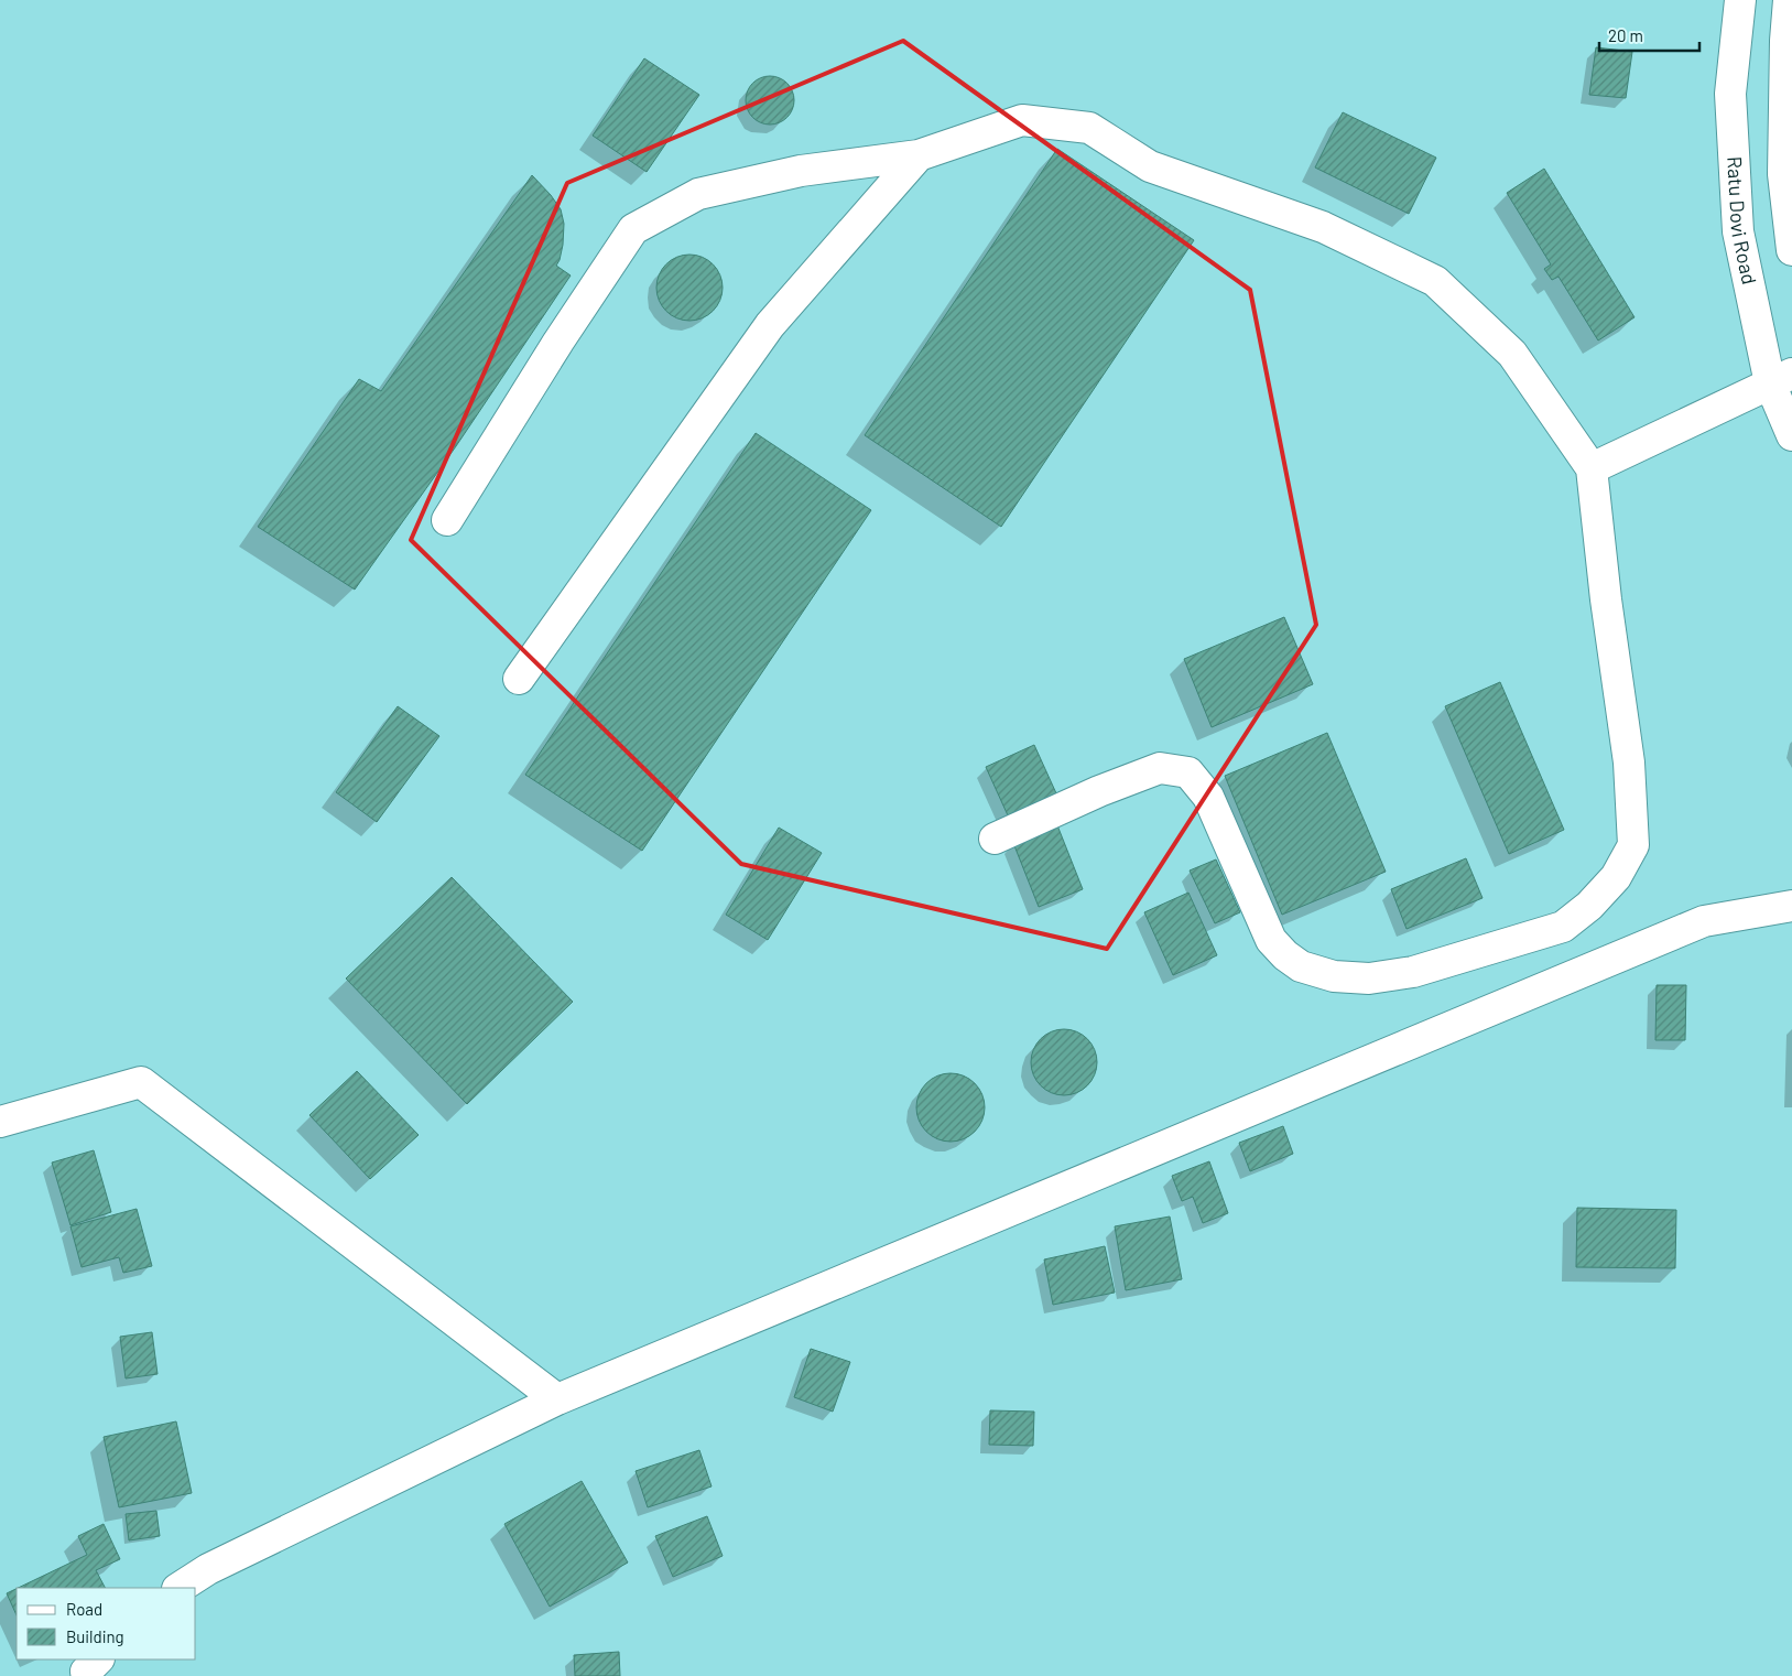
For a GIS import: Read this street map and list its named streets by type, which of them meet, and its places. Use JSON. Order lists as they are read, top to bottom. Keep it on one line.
{"streets":{"street":["Ratu Dovi Road"]},"legend":["Road","Building"],"scale_bar":"20 m"}
